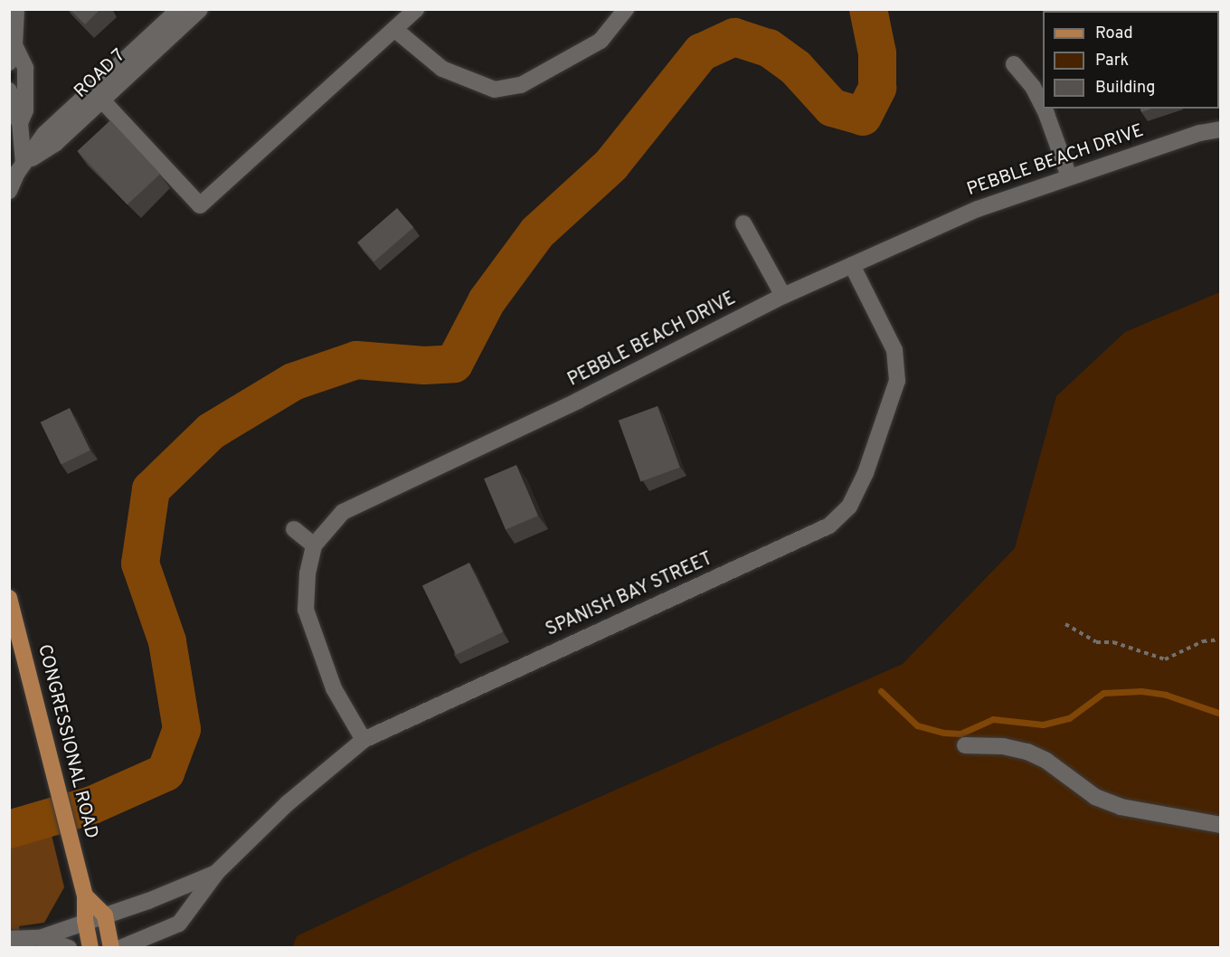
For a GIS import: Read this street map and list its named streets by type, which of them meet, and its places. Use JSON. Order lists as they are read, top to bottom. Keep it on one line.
{"streets":{"main road":["CONGRESSIONAL ROAD"],"street":["ROAD 7","PEBBLE BEACH DRIVE","SPANISH BAY STREET"]},"crossings":[["PEBBLE BEACH DRIVE","SPANISH BAY STREET"],["SPANISH BAY STREET","CONGRESSIONAL ROAD"]],"legend":["Road","Park","Building"]}
